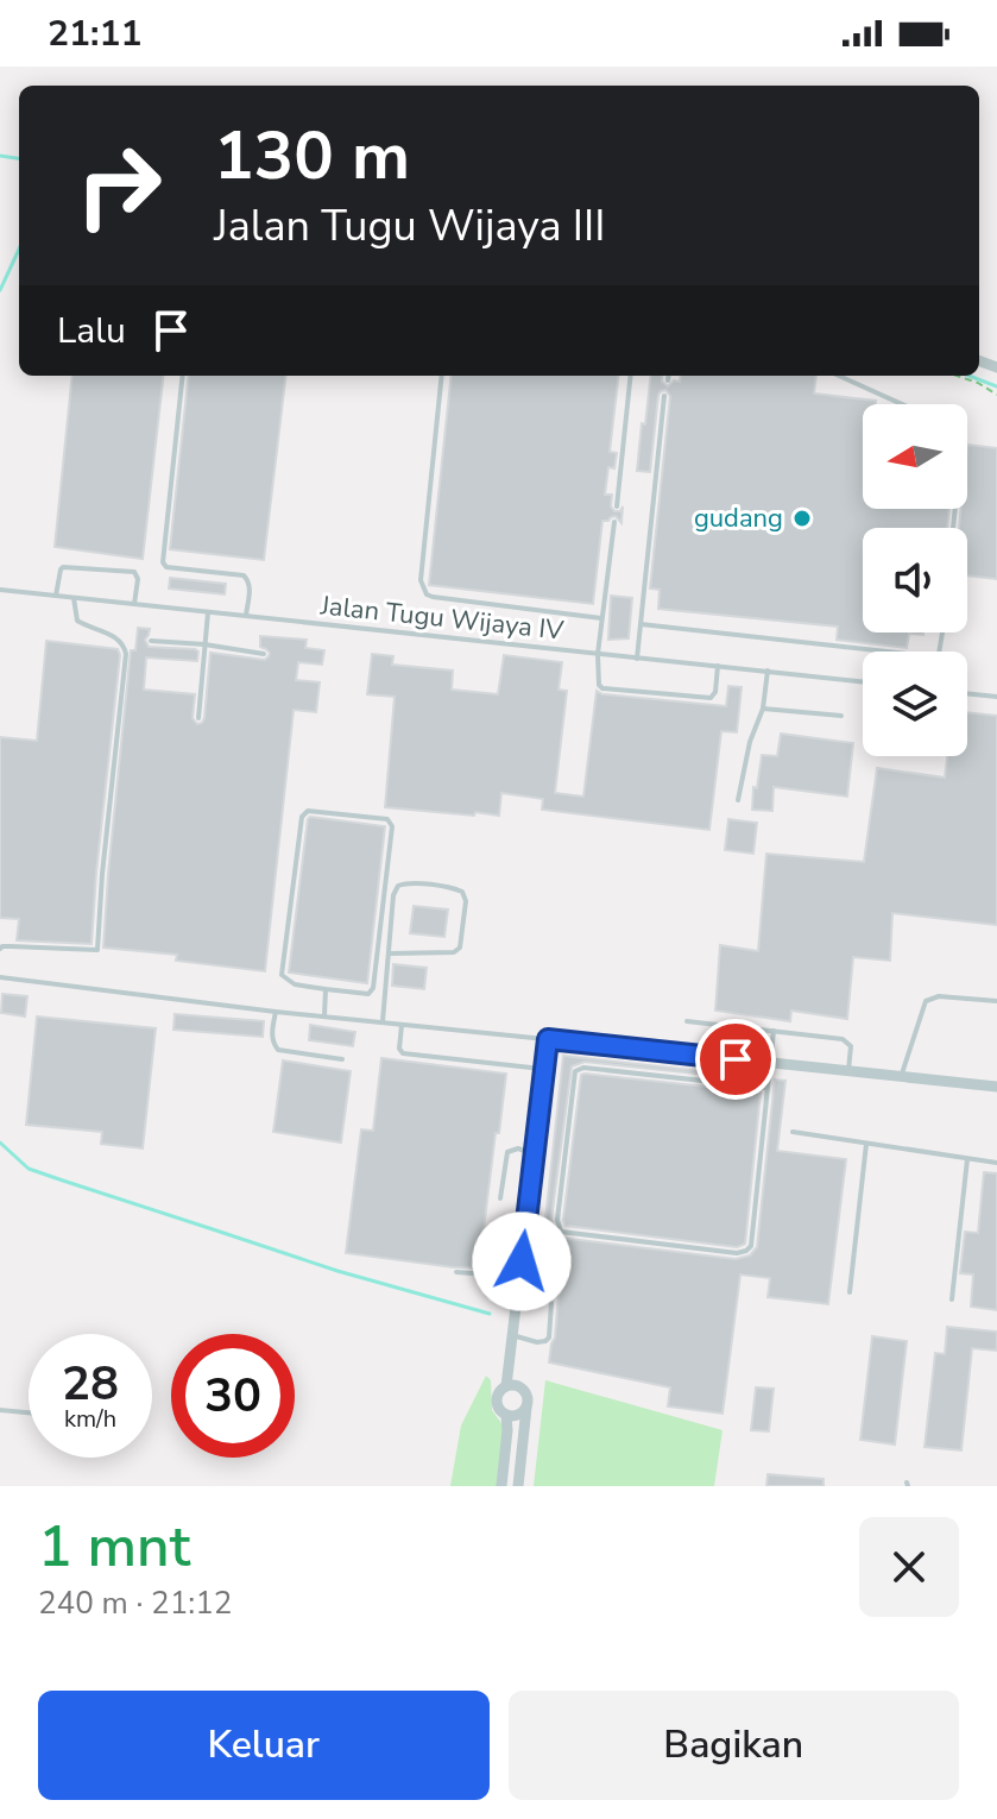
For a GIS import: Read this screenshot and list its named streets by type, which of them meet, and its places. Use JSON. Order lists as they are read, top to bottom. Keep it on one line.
{"streets":{"lane":["Jalan Tugu Wijaya IV"]},"places":["gudang"],"north":"left","page":{"status":"21:11","turn":["130 m","Jalan Tugu Wijaya III"],"then":"Lalu","speed":"28 km/h","limit":"30","heading":["1 mnt","240 m · 21:12"],"buttons":["Keluar","Bagikan"]}}
